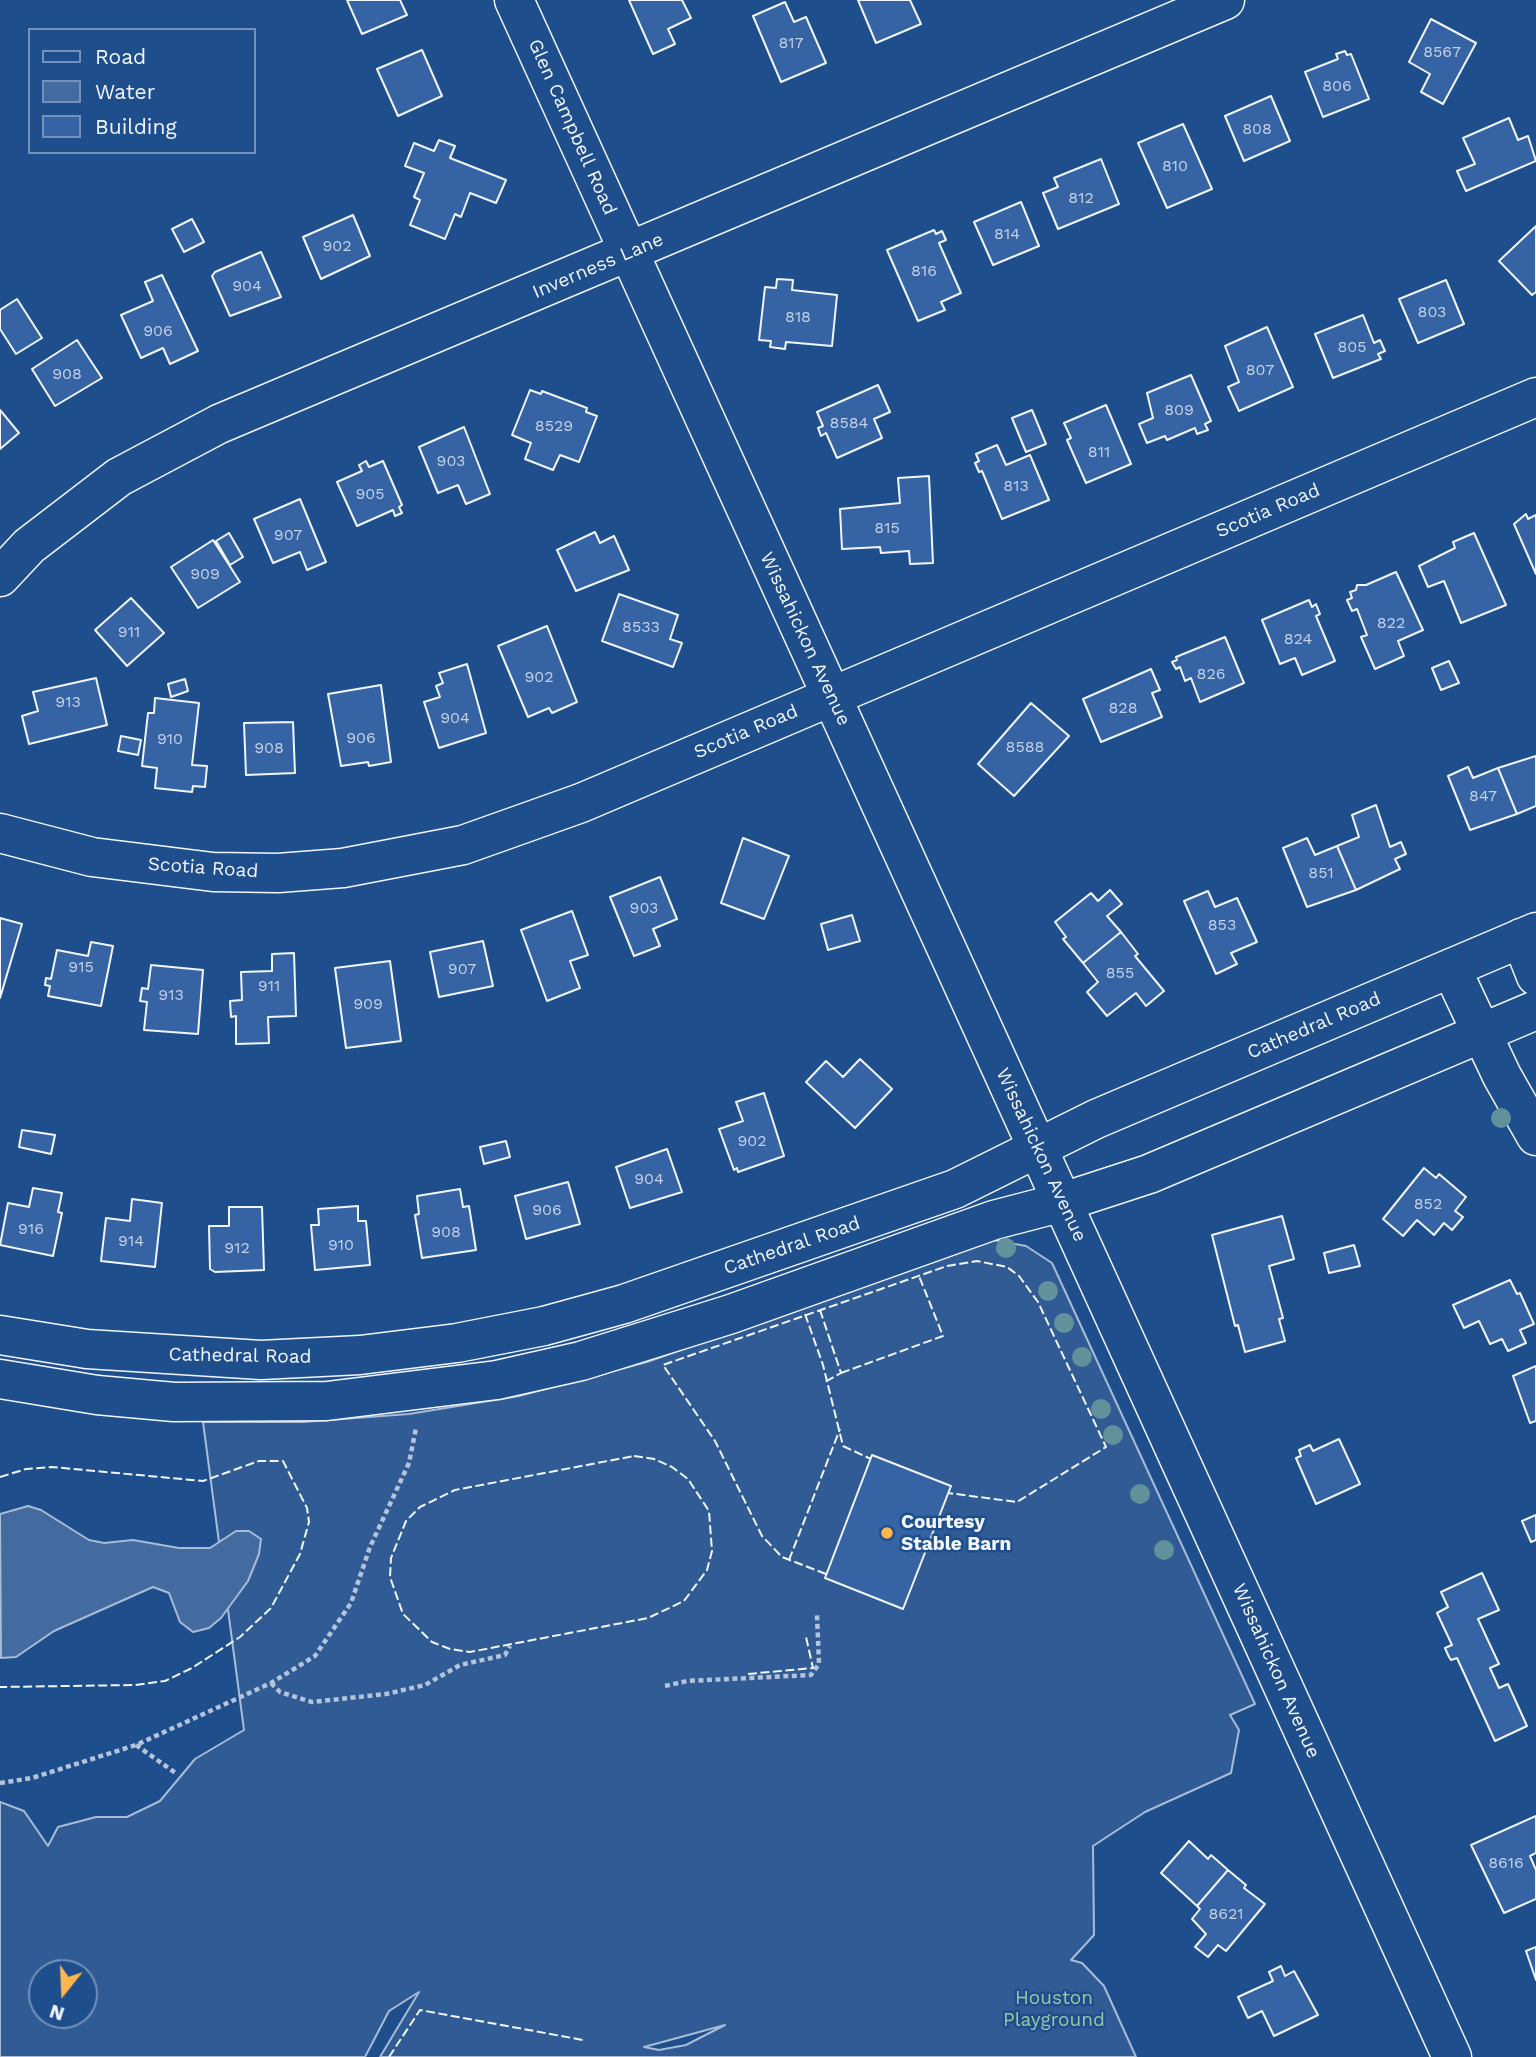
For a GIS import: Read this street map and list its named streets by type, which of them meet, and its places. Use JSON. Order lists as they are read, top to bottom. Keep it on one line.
{"streets":{"street":["Glen Campbell Road","Inverness Lane","Scotia Road","Wissahickon Avenue","Cathedral Road"]},"crossings":[["Glen Campbell Road","Inverness Lane"],["Glen Campbell Road","Wissahickon Avenue"],["Inverness Lane","Wissahickon Avenue"],["Scotia Road","Wissahickon Avenue"],["Wissahickon Avenue","Cathedral Road"]],"parks":["Houston Playground"],"places":["Courtesy Stable Barn"],"house_numbers":["817","8567","806","808","810","812","814","902","816","904","803","818","906","805","807","908","809","8584","8529","811","903","813","905","815","907","909","822","8533","911","824","826","902","913","828","904","906","910","8588","908","847","851","903","853","915","907","855","911","913","909","902","904","852","906","916","908","914","910","912","8616","8621"],"legend":["Road","Water","Building"],"north":"bottom"}
